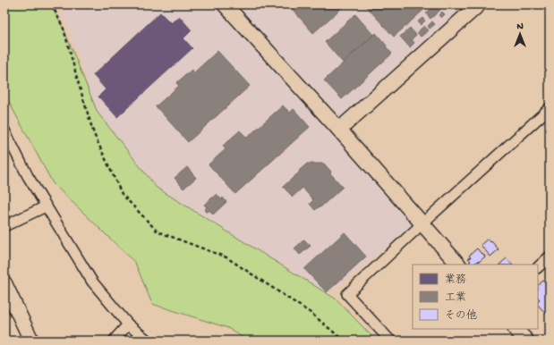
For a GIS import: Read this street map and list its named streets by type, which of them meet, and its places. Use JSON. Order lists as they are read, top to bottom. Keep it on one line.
{"legend":["業務","工業","その他"],"north":"top"}
